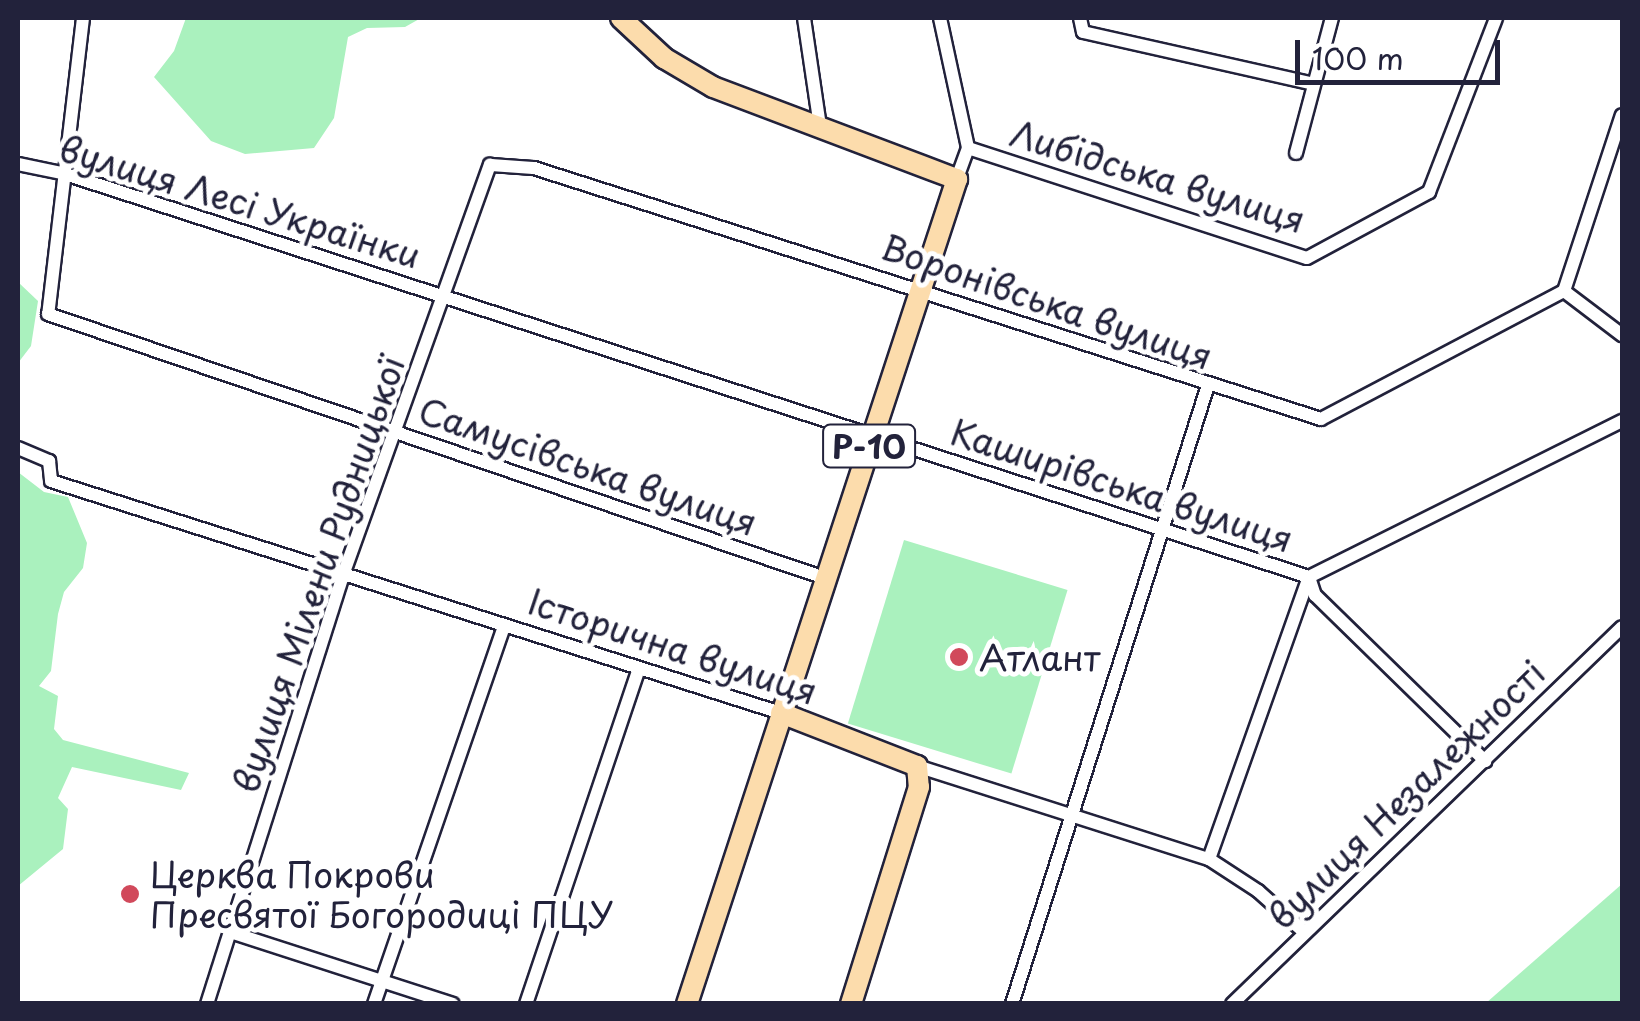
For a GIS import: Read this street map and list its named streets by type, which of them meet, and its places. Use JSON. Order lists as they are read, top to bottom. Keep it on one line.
{"streets":{"main road":["Р-10","Історична вулиця"],"street":["Либідська вулиця","вулиця Лесі Українки","Воронівська вулиця","Самусівська вулиця","Каширівська вулиця","вулиця Мілени Рудницької","вулиця Незалежності"]},"crossings":[["вулиця Лесі Українки","Самусівська вулиця"],["вулиця Лесі Українки","Каширівська вулиця"],["вулиця Лесі Українки","вулиця Мілени Рудницької"],["Воронівська вулиця","Р-10"],["Воронівська вулиця","вулиця Мілени Рудницької"],["Р-10","Самусівська вулиця"],["Р-10","Каширівська вулиця"],["Р-10","Історична вулиця"],["Самусівська вулиця","вулиця Мілени Рудницької"],["Каширівська вулиця","вулиця Мілени Рудницької"],["Каширівська вулиця","вулиця Незалежності"],["вулиця Мілени Рудницької","Історична вулиця"],["Історична вулиця","вулиця Незалежності"]],"places":["Атлант","Церква Покрови Пресвятої Богородиці ПЦУ"],"scale_bar":"100 m"}
